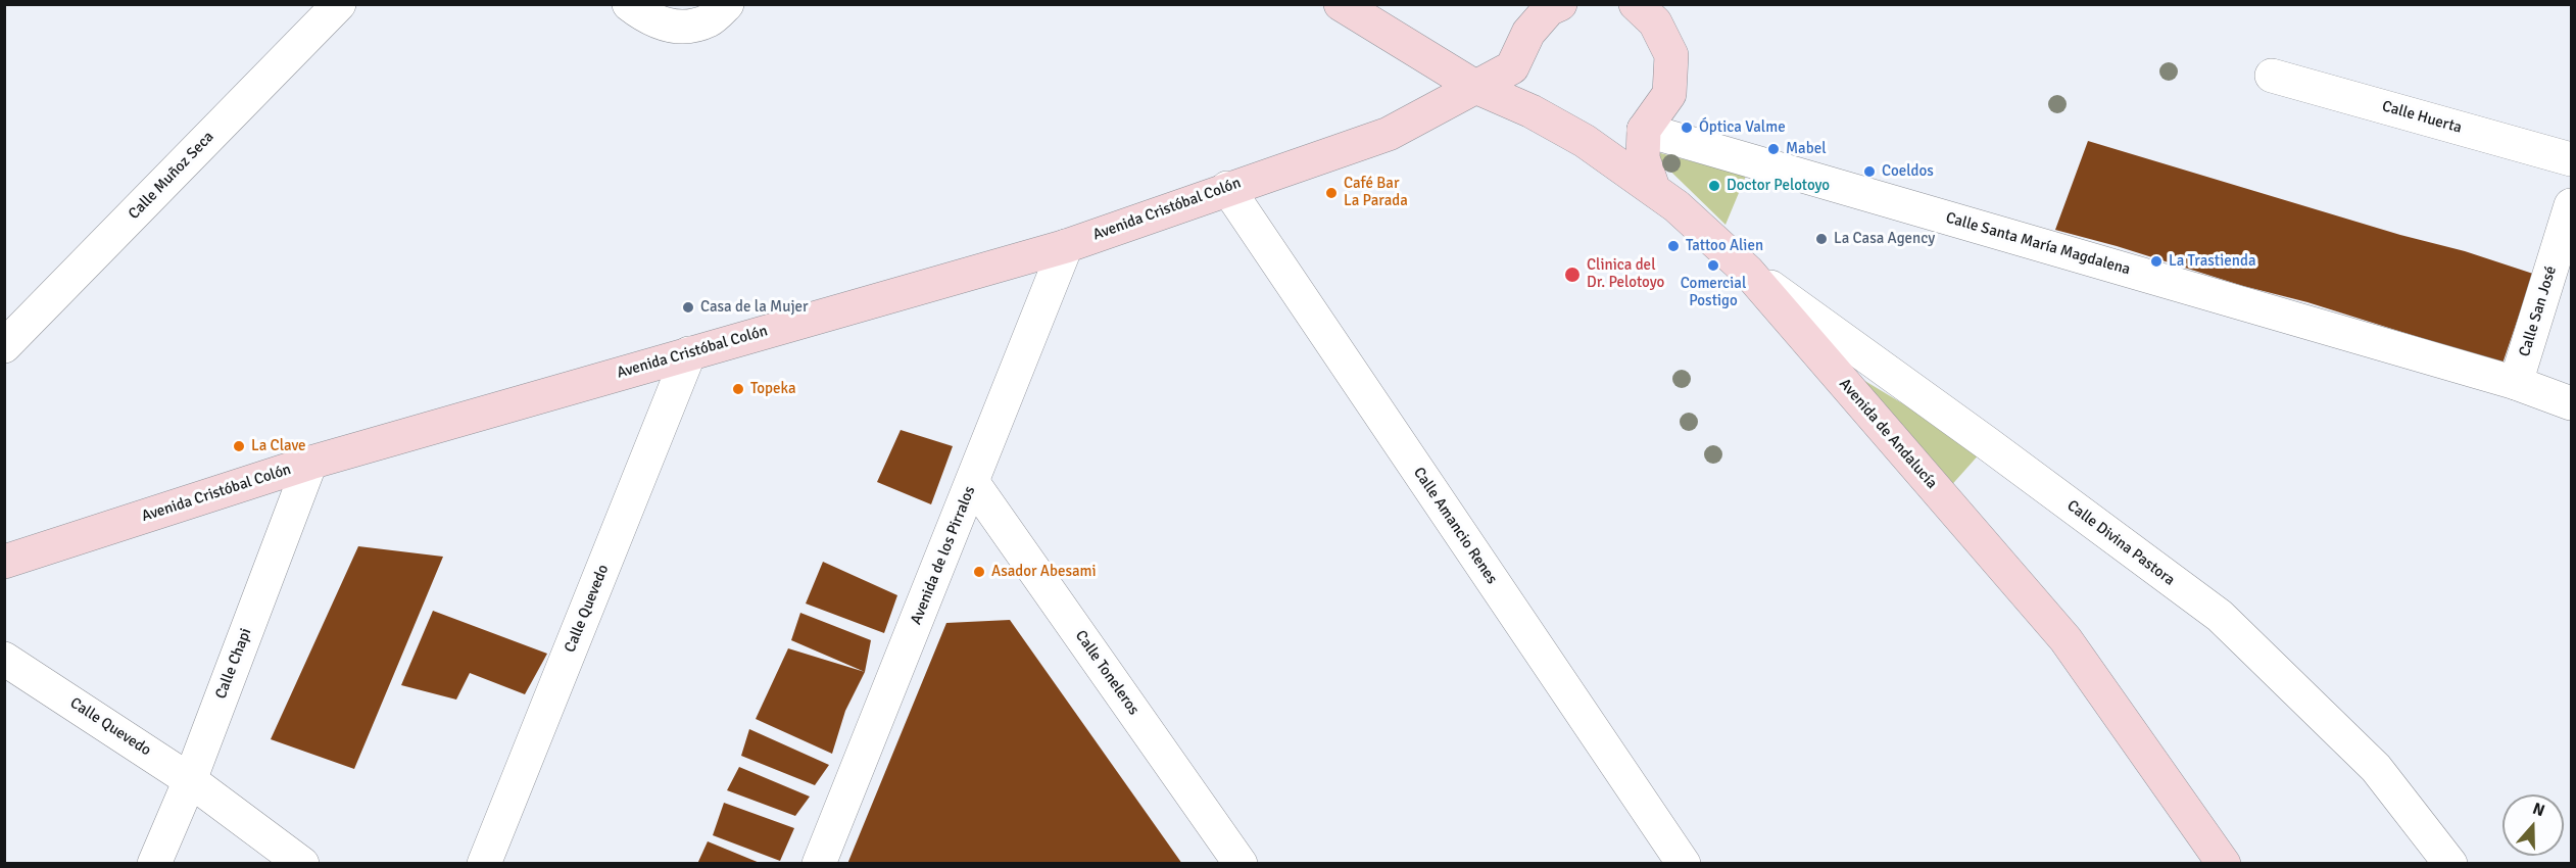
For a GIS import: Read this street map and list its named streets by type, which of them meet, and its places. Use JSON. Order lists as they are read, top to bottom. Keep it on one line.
{"streets":{"main road":["Avenida Cristóbal Colón","Avenida de Andalucía"],"street":["Calle Huerta","Calle Muñoz Seca","Calle Santa María Magdalena","Calle San José","Calle Amancio Renes","Calle Divina Pastora","Avenida de los Pirralos","Calle Quevedo","Calle Chapi","Calle Toneleros"]},"crossings":[["Avenida Cristóbal Colón","Avenida de Andalucía"],["Avenida Cristóbal Colón","Calle Amancio Renes"],["Avenida Cristóbal Colón","Avenida de los Pirralos"],["Avenida Cristóbal Colón","Calle Quevedo"],["Avenida Cristóbal Colón","Calle Chapi"],["Calle Santa María Magdalena","Calle San José"],["Avenida de Andalucía","Calle Divina Pastora"],["Avenida de los Pirralos","Calle Toneleros"],["Calle Quevedo","Calle Chapi"]],"places":["Óptica Valme","Mabel","Coeldos","Doctor Pelotoyo","Café Bar La Parada","La Casa Agency","Tattoo Alien","La Trastienda","Comercial Postigo","Clinica del Dr. Pelotoyo","Casa de la Mujer","Topeka","La Clave","Asador Abesami"],"north":"top"}
